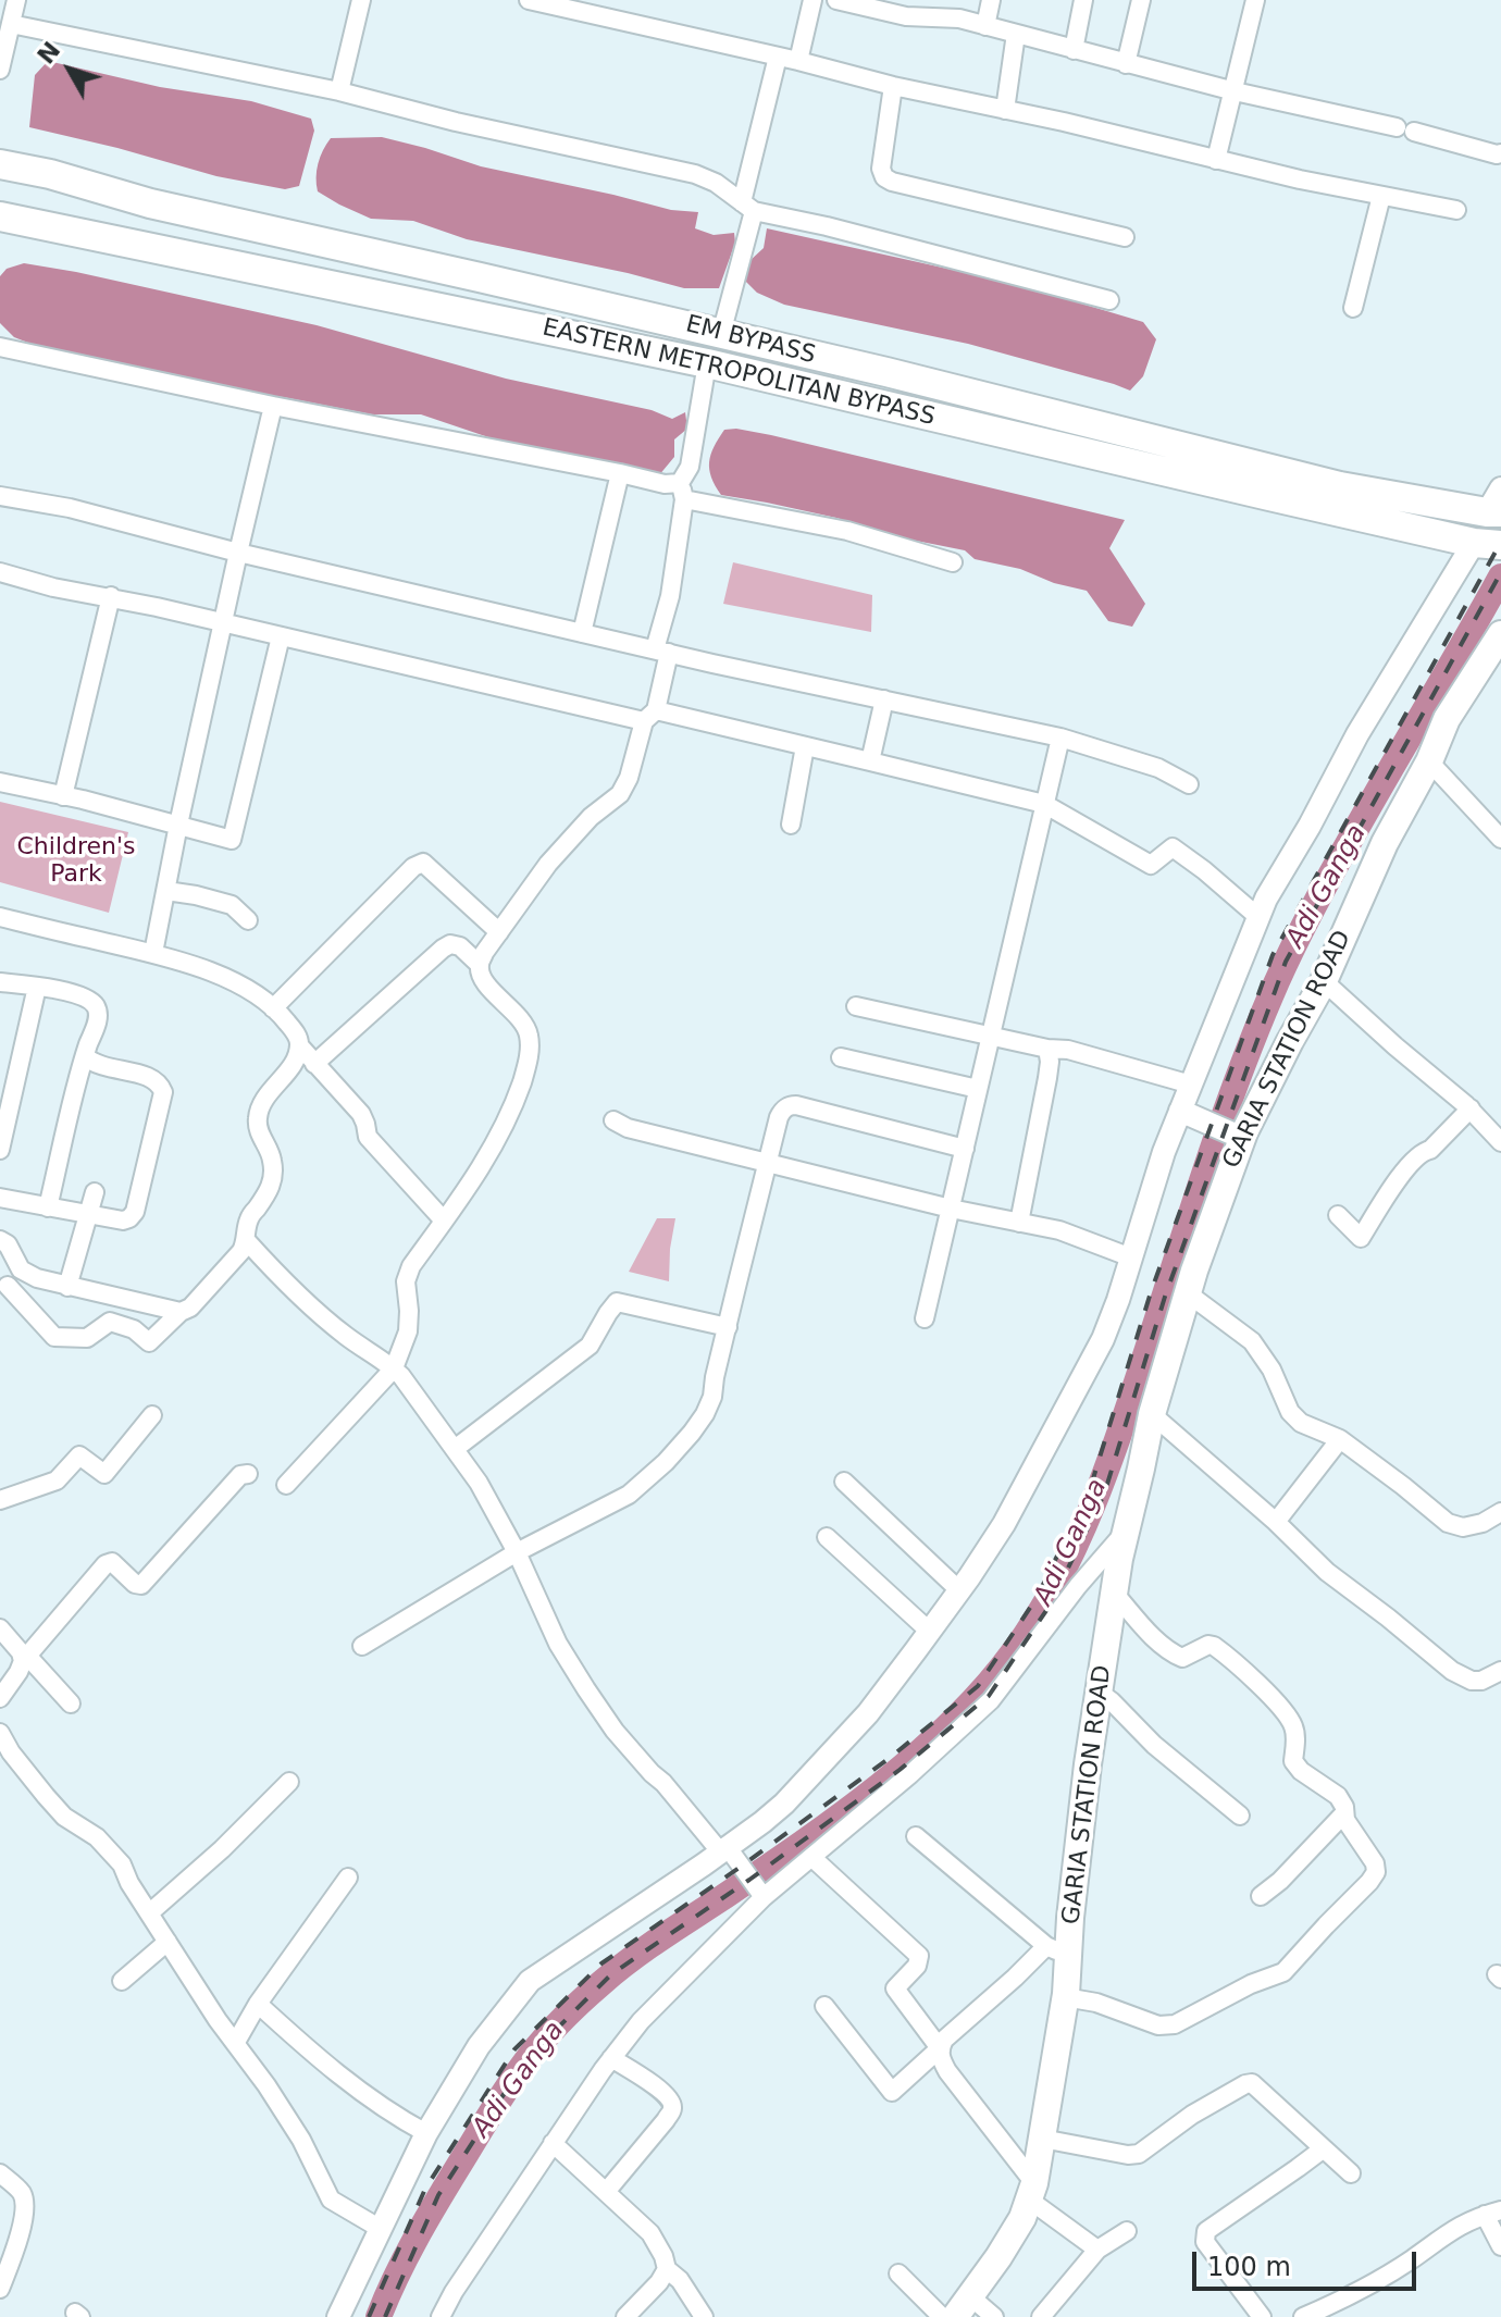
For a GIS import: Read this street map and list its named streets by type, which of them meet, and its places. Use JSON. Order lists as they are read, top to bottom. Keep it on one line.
{"streets":{"main road":["EM BYPASS","EASTERN METROPOLITAN BYPASS","GARIA STATION ROAD"]},"water":["Adi Ganga"],"parks":["Children's Park"],"scale_bar":"100 m","north":"top left"}
